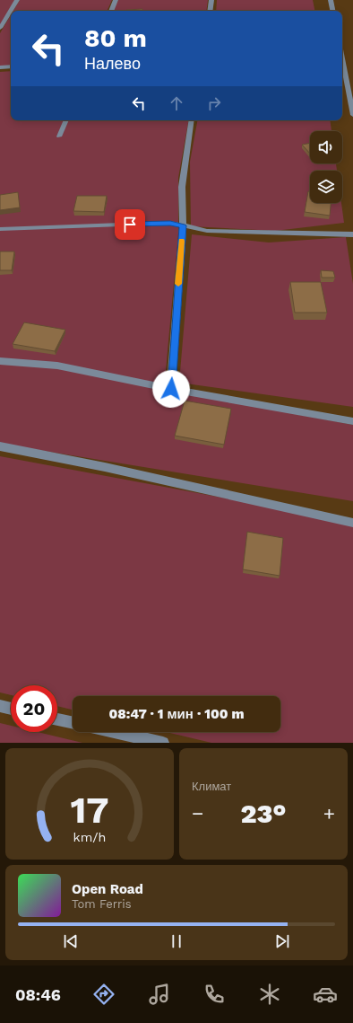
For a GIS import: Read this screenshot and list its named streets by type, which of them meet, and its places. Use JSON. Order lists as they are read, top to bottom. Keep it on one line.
{"page":{"turn":["80 m","Налево"],"limit":"20","trip":"08:47 · 1 мин · 100 m","tile":"Климат","heat":["−","23°","+"],"song":["Open Road","Tom Ferris"],"tabs":"08:46","gauge":["17","km/h"]}}
